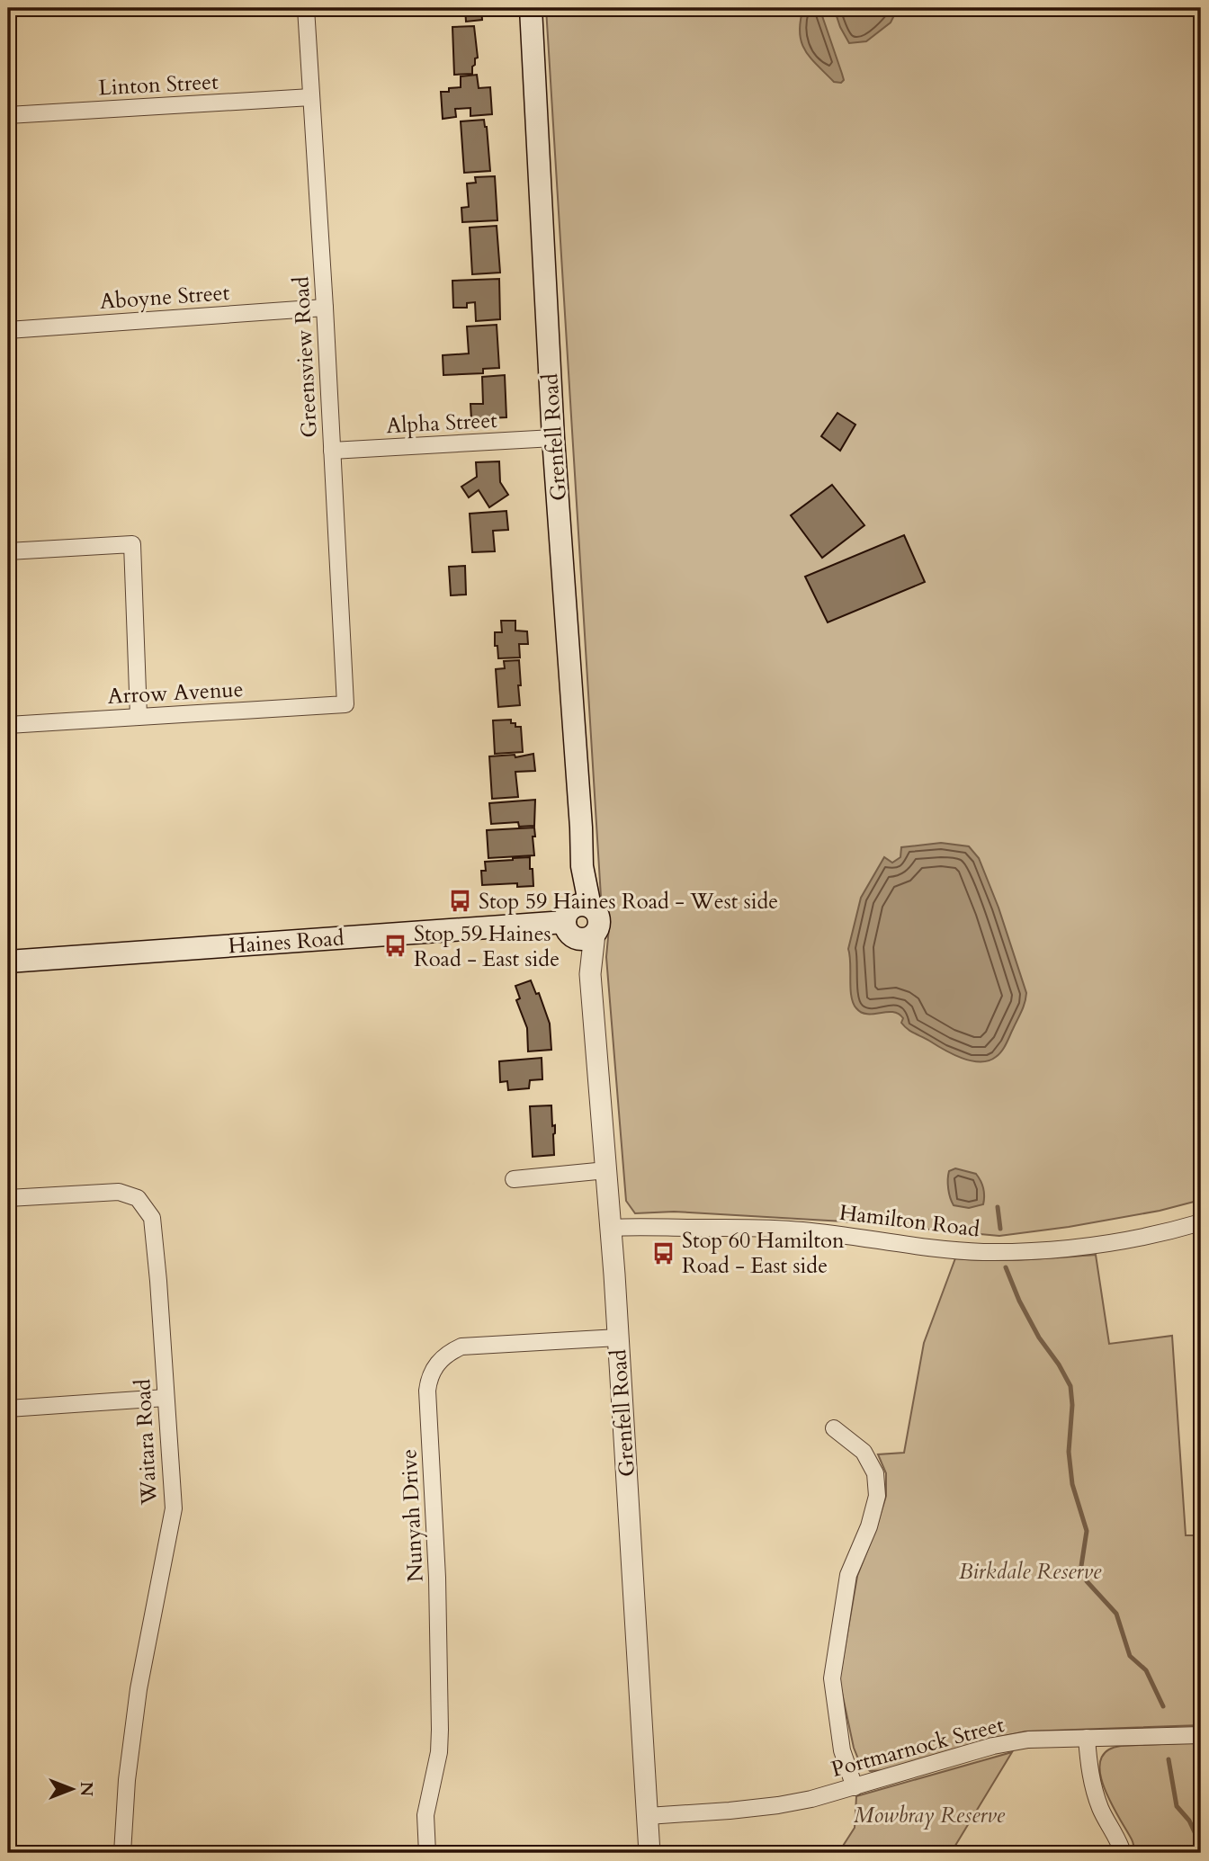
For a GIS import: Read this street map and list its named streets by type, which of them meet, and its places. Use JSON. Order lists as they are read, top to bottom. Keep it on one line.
{"streets":{"main road":["Grenfell Road","Haines Road"],"street":["Linton Street","Aboyne Street","Greensview Road","Alpha Street","Arrow Avenue","Hamilton Road","Waitara Road","Nunyah Drive","Portmarnock Street"]},"crossings":[["Linton Street","Greensview Road"],["Aboyne Street","Greensview Road"],["Greensview Road","Alpha Street"],["Greensview Road","Arrow Avenue"],["Alpha Street","Grenfell Road"],["Grenfell Road","Haines Road"],["Grenfell Road","Hamilton Road"],["Grenfell Road","Nunyah Drive"],["Grenfell Road","Portmarnock Street"]],"parks":["Birkdale Reserve","Mowbray Reserve"],"places":{"bus stop":["Stop 59 Haines Road - West side","Stop 59 Haines Road - East side","Stop 60 Hamilton Road - East side"]},"north":"right"}
